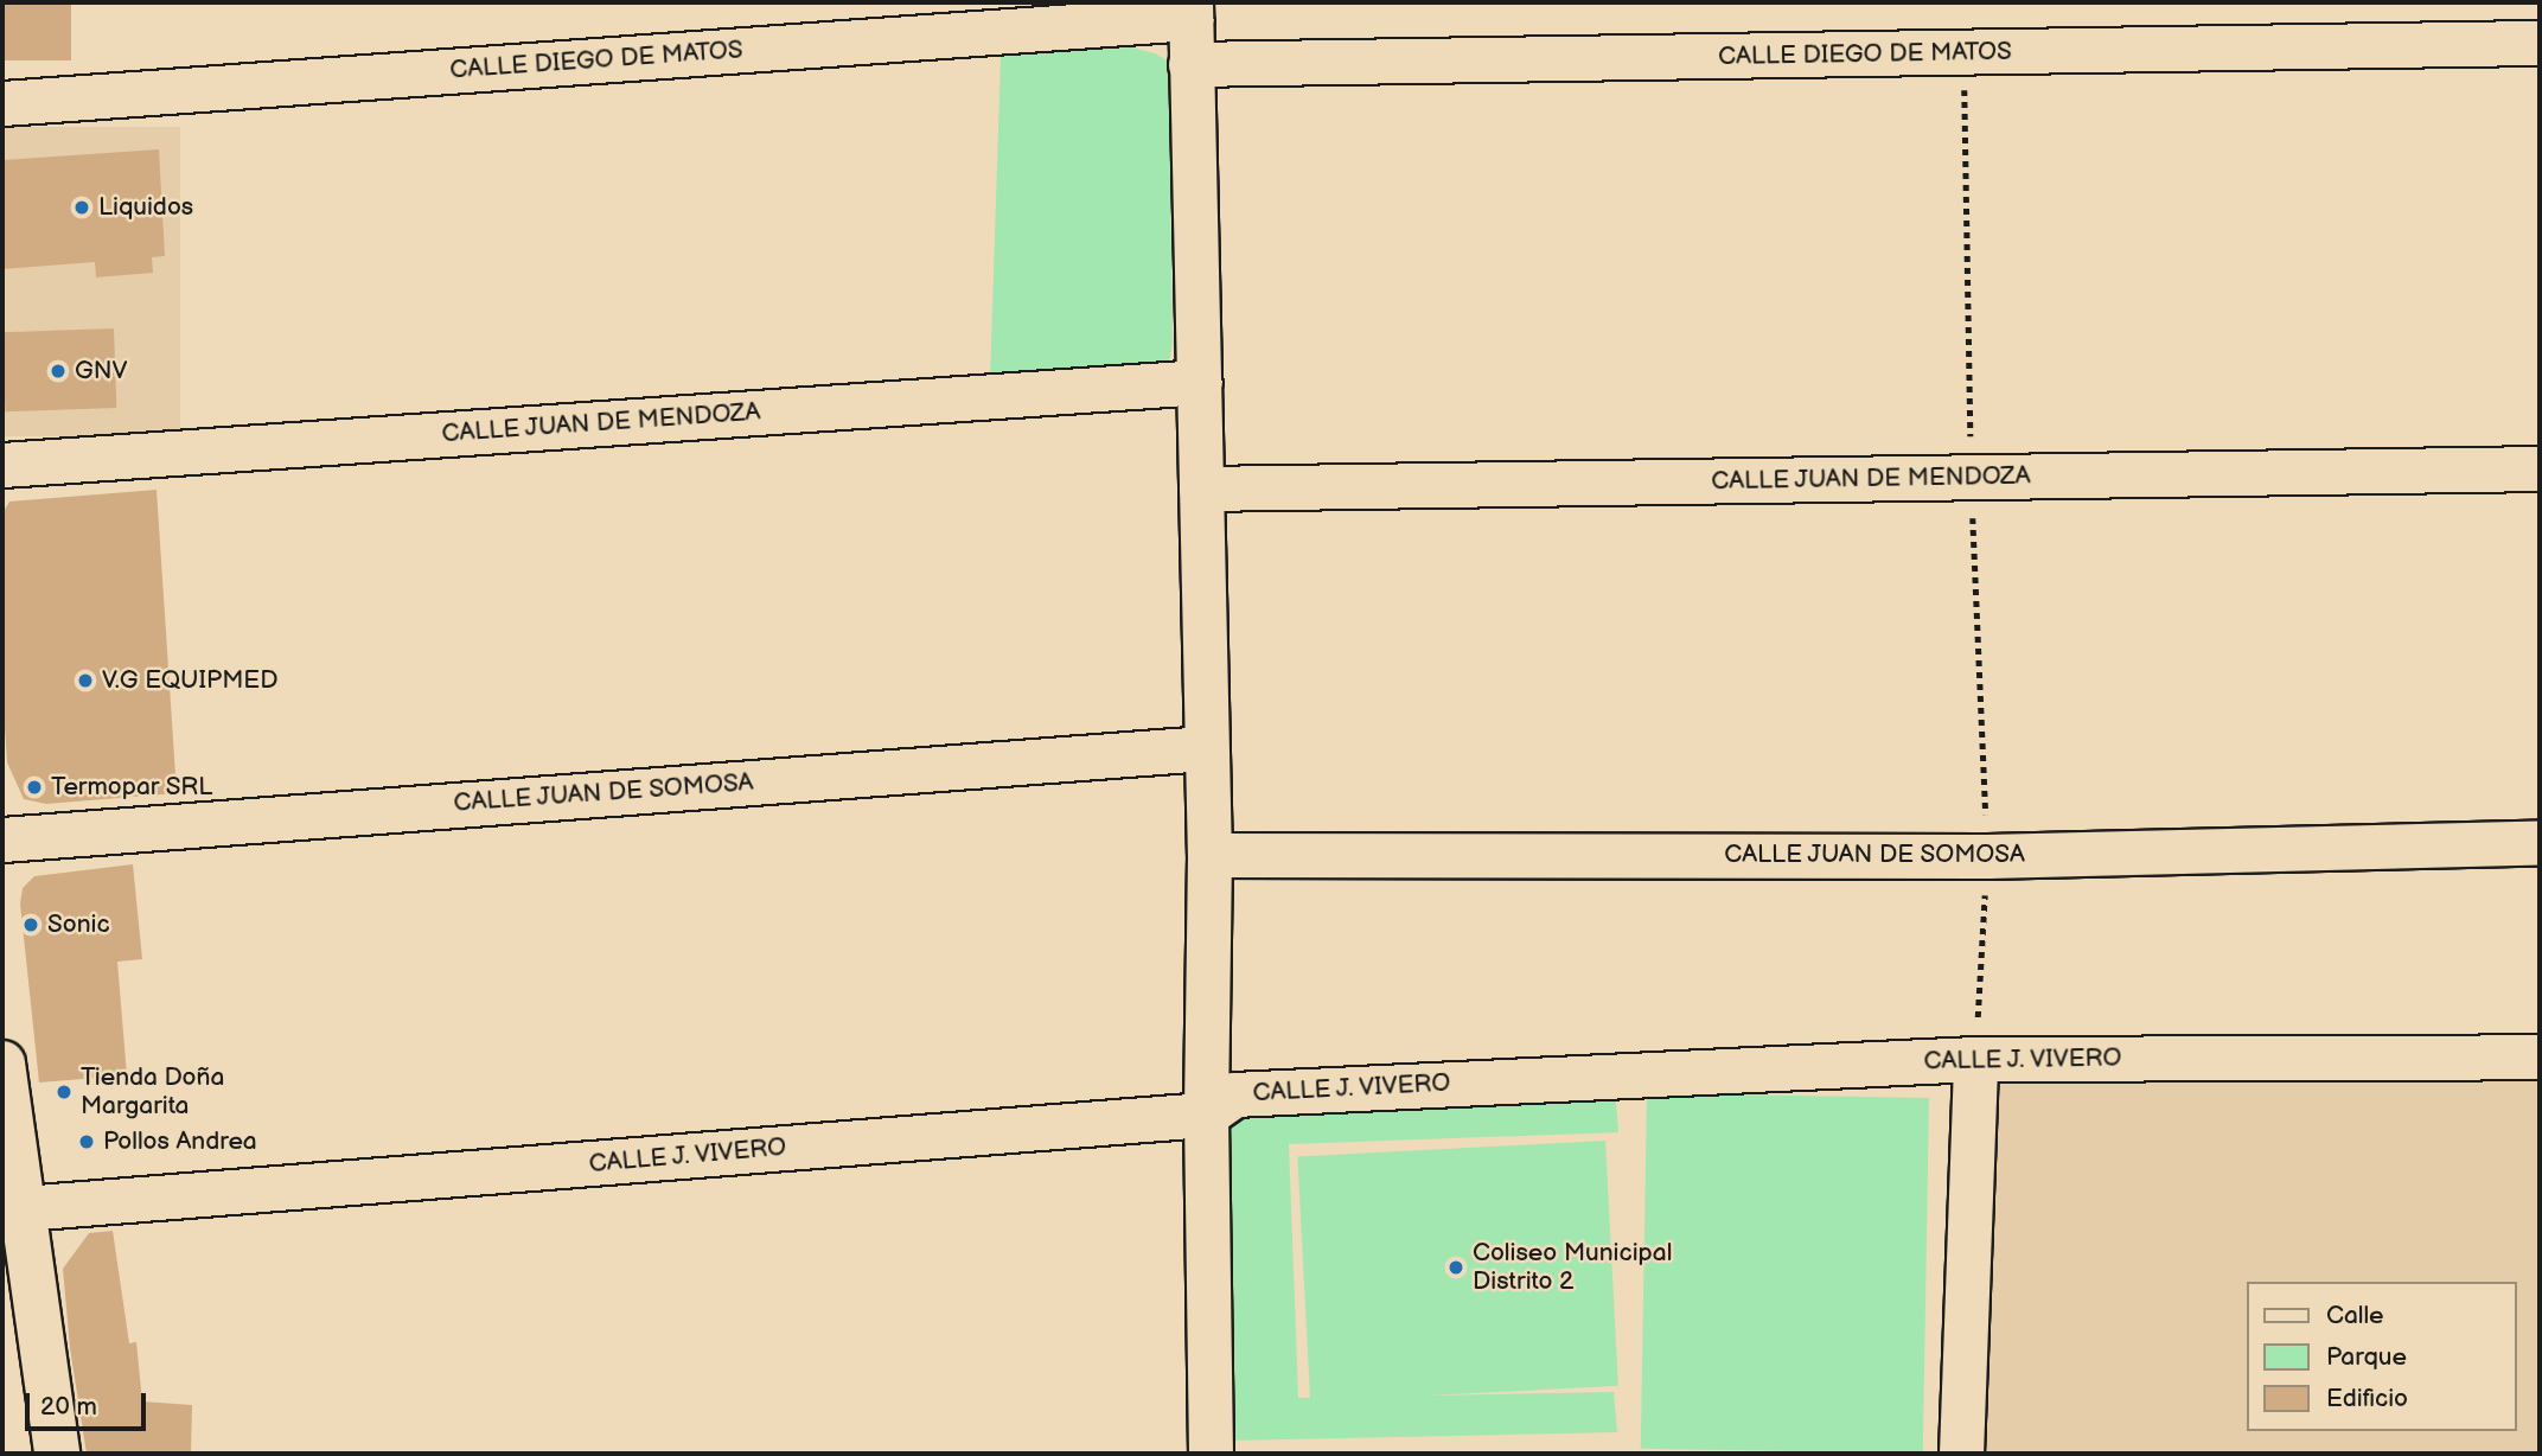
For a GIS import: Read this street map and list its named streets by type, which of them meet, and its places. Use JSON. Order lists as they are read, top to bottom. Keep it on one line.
{"streets":{"street":["CALLE DIEGO DE MATOS","CALLE JUAN DE MENDOZA","CALLE JUAN DE SOMOSA","CALLE J. VIVERO"]},"places":["Liquidos","GNV","V.G EQUIPMED","Termopar SRL","Sonic","Tienda Doña Margarita","Pollos Andrea","Coliseo Municipal Distrito 2"],"legend":["Calle","Parque","Edificio"],"scale_bar":"20 m"}
